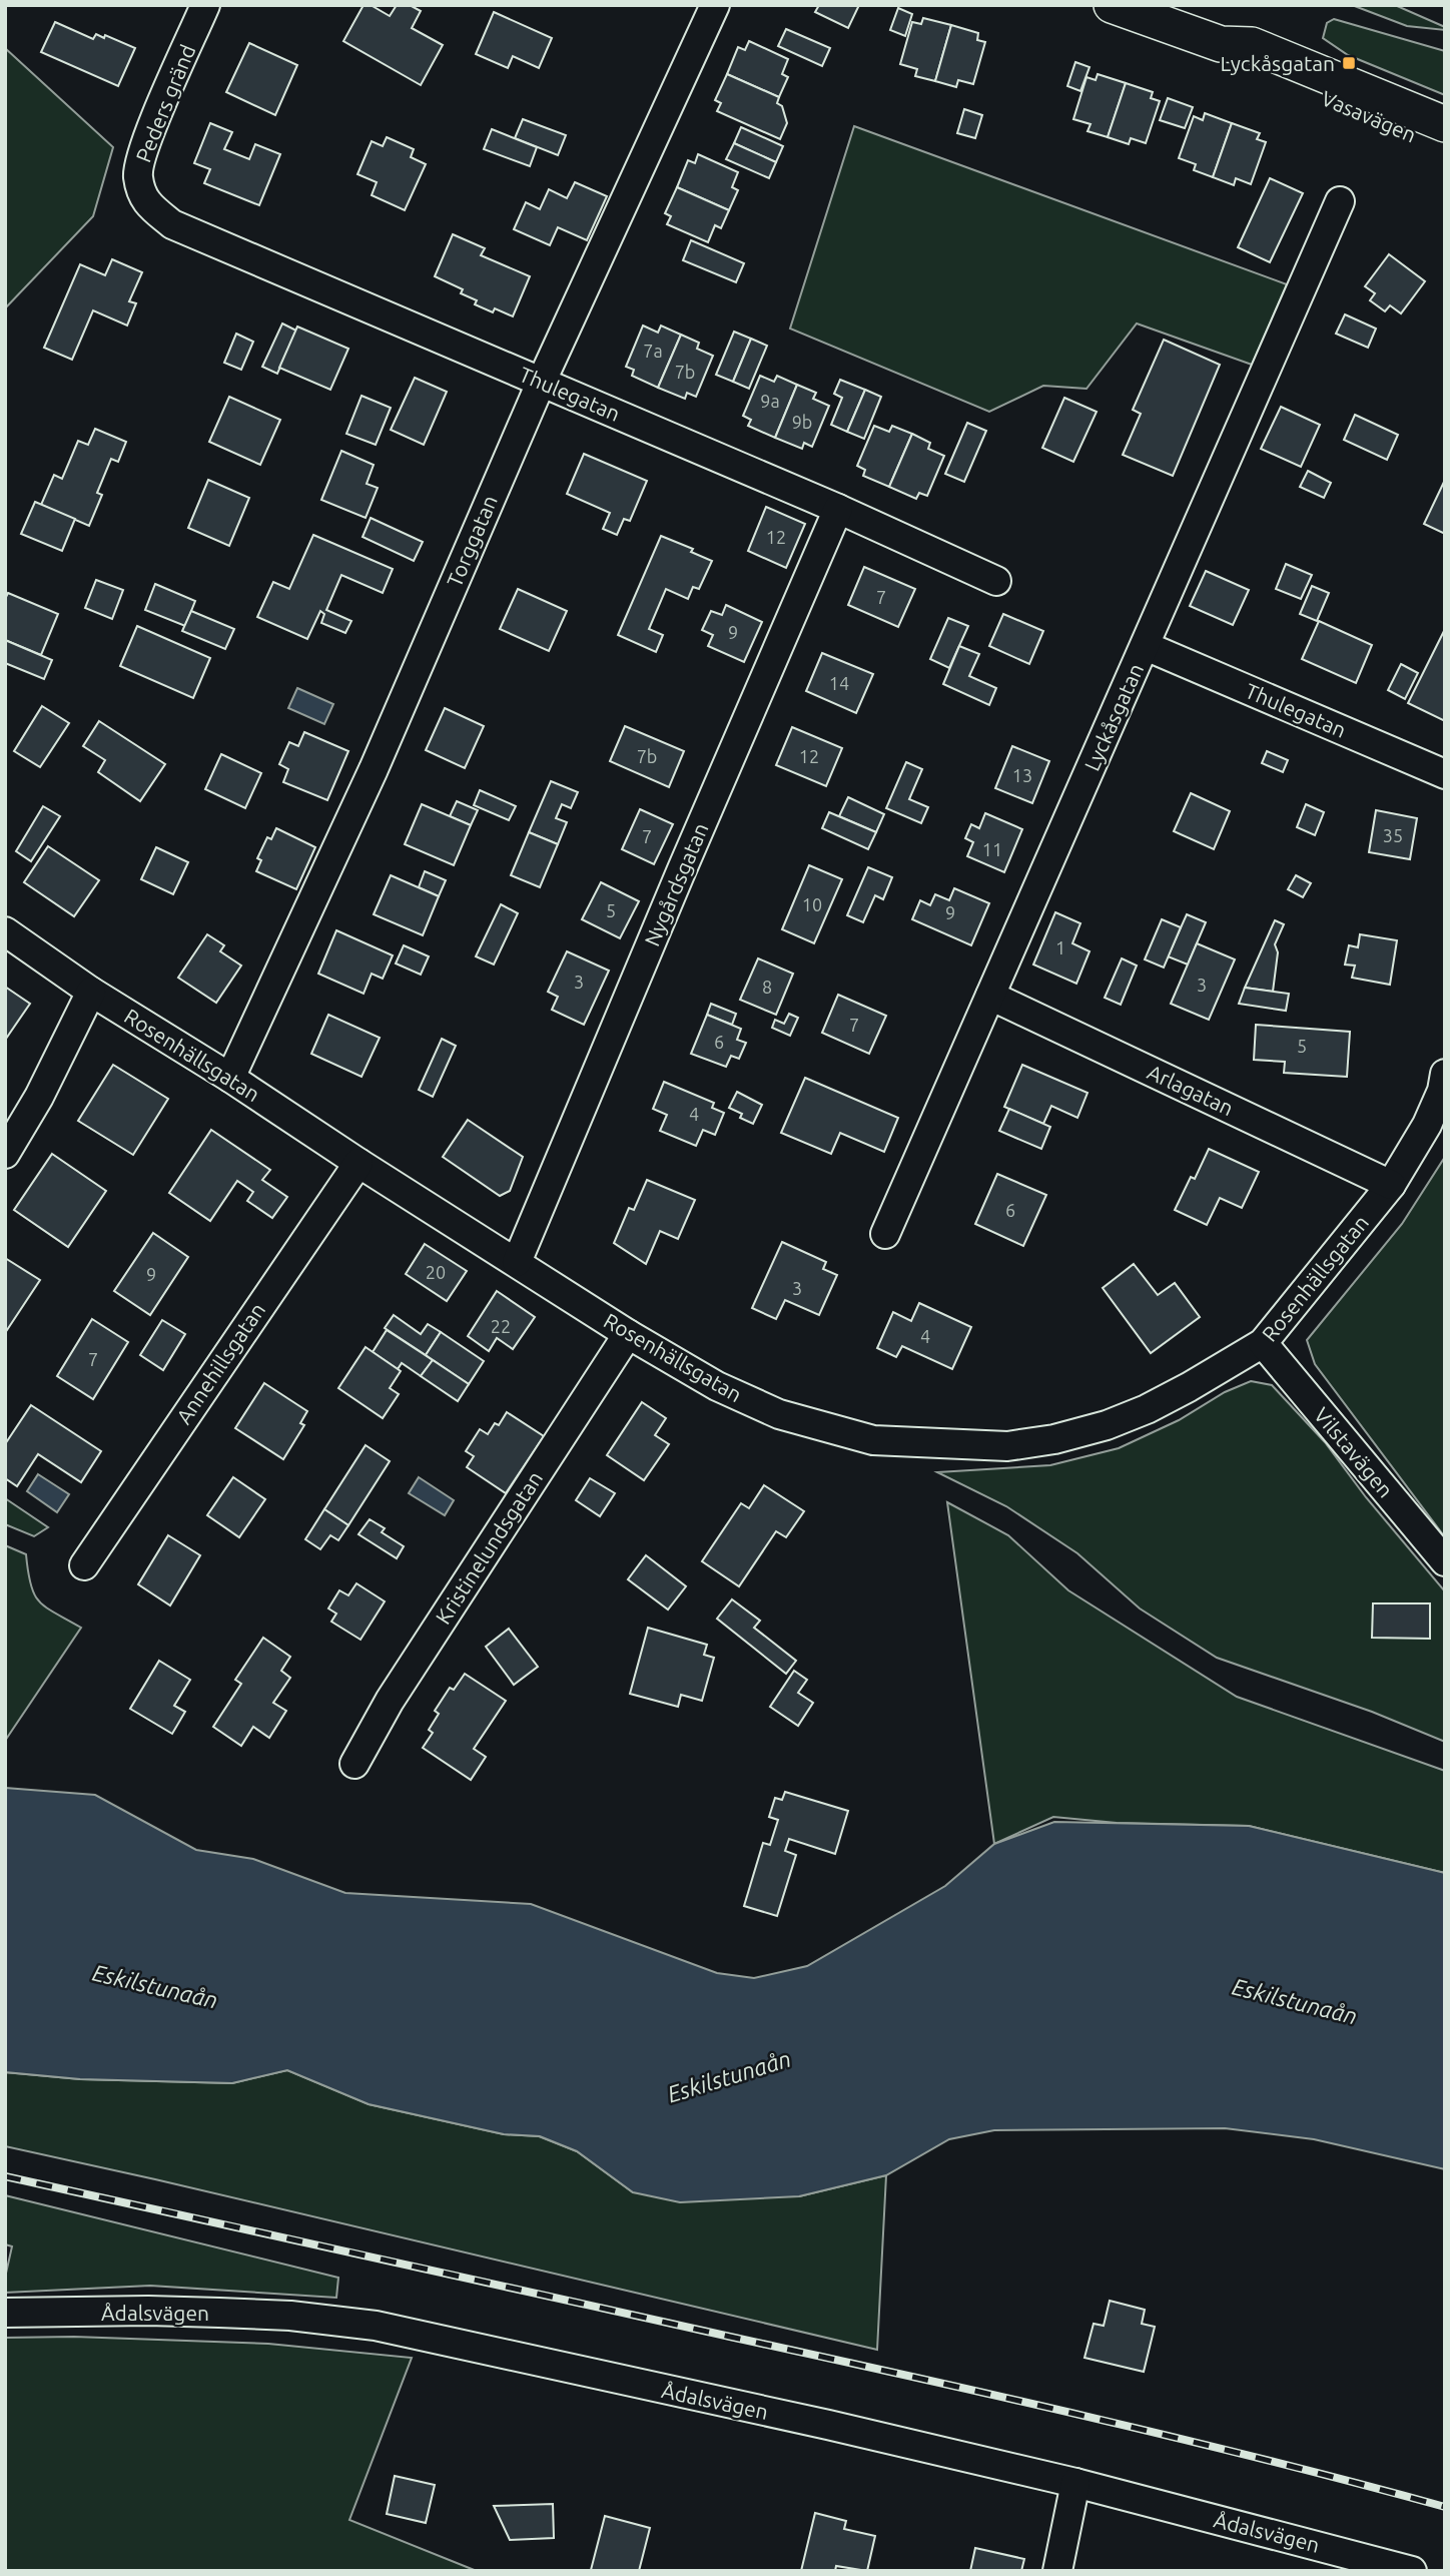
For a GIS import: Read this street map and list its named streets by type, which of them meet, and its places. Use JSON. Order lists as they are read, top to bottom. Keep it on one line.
{"streets":{"street":["Peders gränd","Vasavägen","Thulegatan","Torggatan","Lyckåsgatan","Nygårdsgatan","Rosenhällsgatan","Arlagatan","Annehillsgatan","Vilstavägen","Kristinelundsgatan","Ådalsvägen"]},"crossings":[["Peders gränd","Thulegatan"],["Thulegatan","Torggatan"],["Thulegatan","Lyckåsgatan"],["Thulegatan","Nygårdsgatan"],["Torggatan","Rosenhällsgatan"],["Lyckåsgatan","Arlagatan"],["Nygårdsgatan","Rosenhällsgatan"],["Rosenhällsgatan","Arlagatan"],["Rosenhällsgatan","Annehillsgatan"],["Rosenhällsgatan","Vilstavägen"],["Rosenhällsgatan","Kristinelundsgatan"]],"water":["Eskilstunaån"],"places":{"transit":["Lyckåsgatan"]},"house_numbers":["7a","7b","9a","9b","12","7","9","14","7b","12","13","35","7","11","10","5","9","1","3","3","8","7","6","5","4","6","20","9","3","22","4","7"]}
